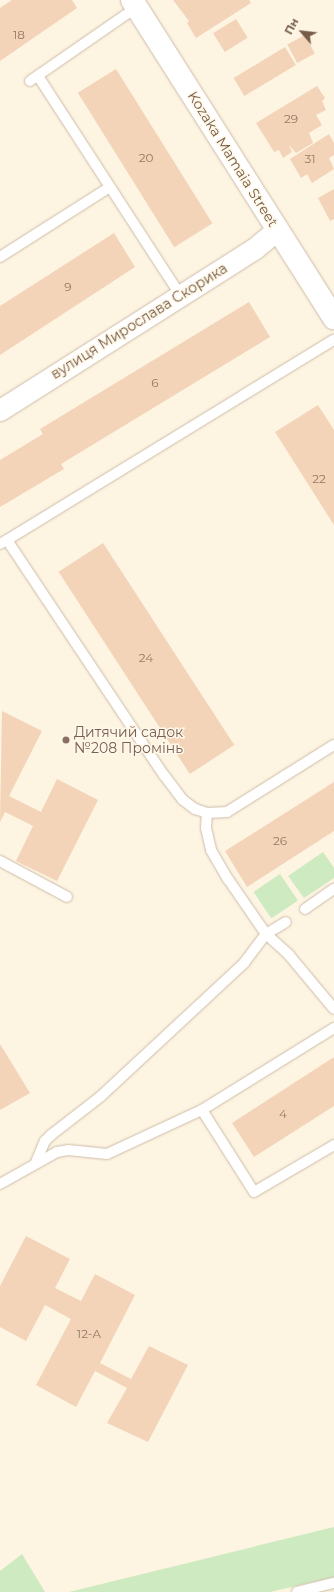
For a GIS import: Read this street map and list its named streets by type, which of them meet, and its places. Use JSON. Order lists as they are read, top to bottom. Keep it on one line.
{"streets":{"street":["Kozaka Mamaia Street","вулиця Мирослава Скорика"]},"crossings":[["Kozaka Mamaia Street","вулиця Мирослава Скорика"]],"places":["Дитячий садок №208 Промінь"],"house_numbers":["18","29","20","31","9","6","22","24","26","4","12-А"],"north":"top left"}
